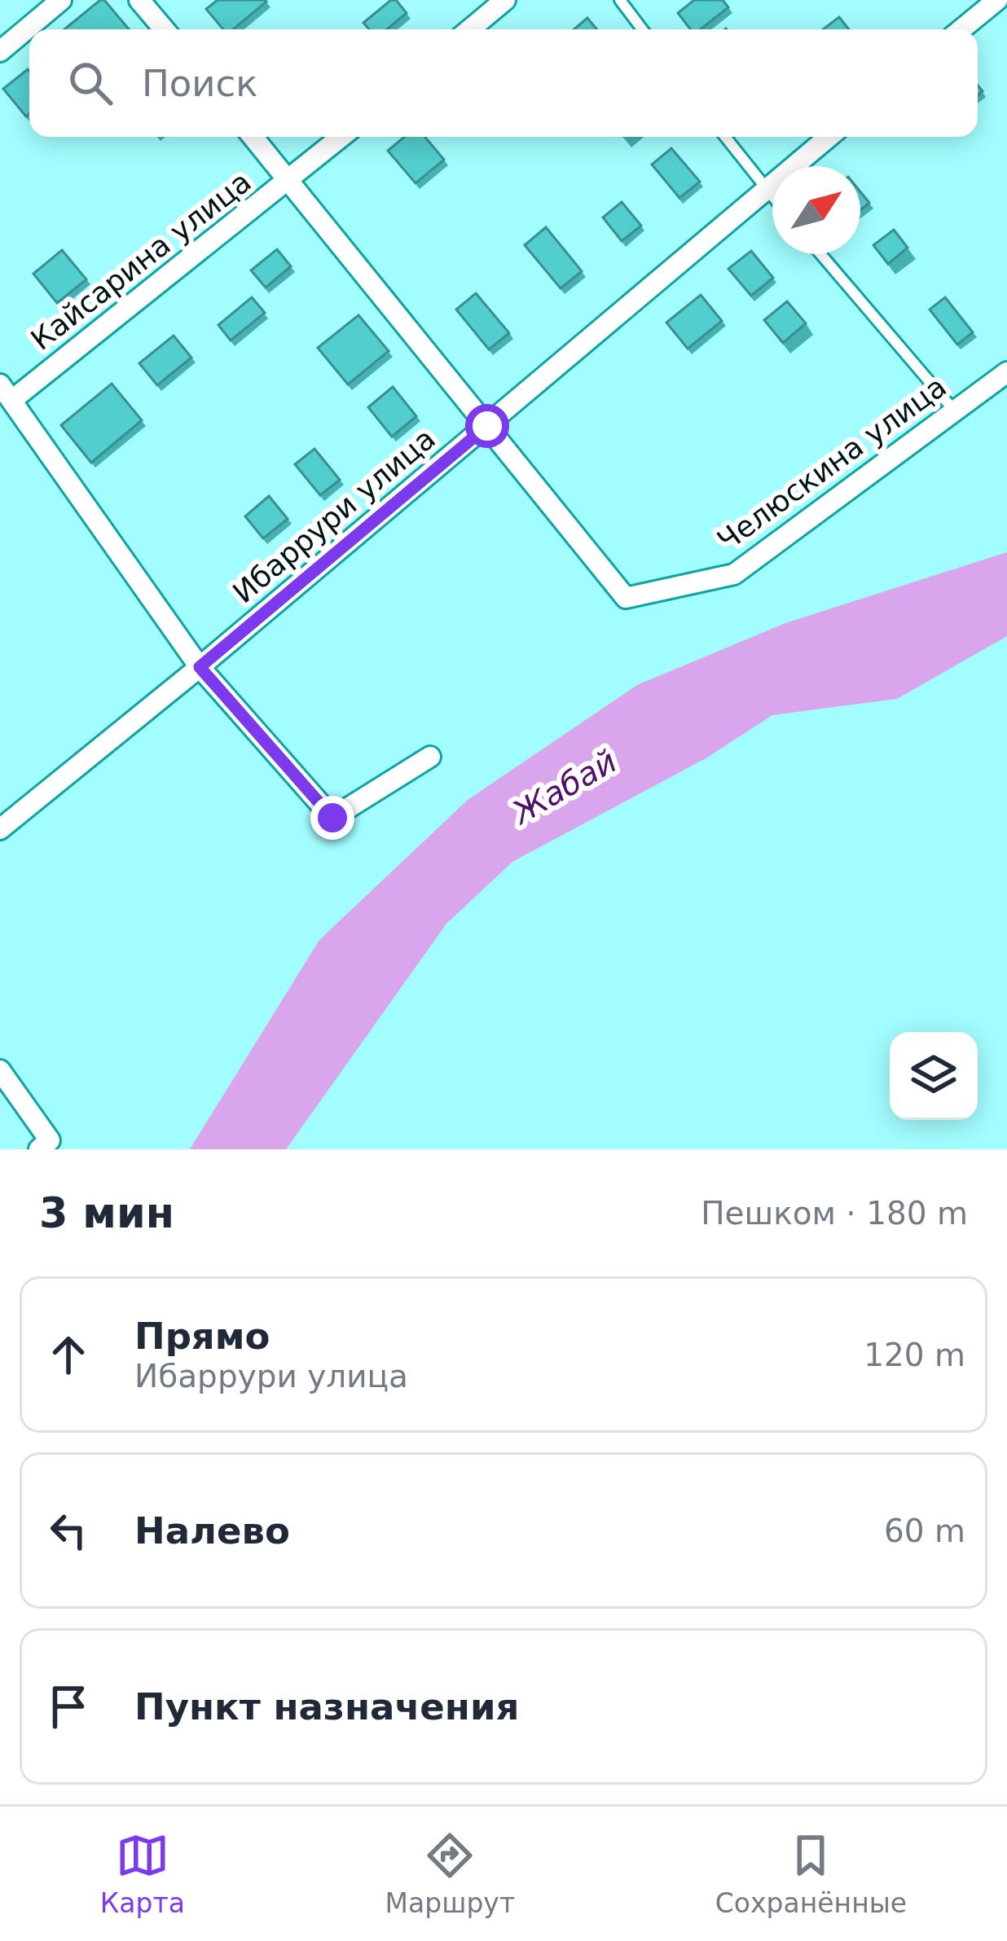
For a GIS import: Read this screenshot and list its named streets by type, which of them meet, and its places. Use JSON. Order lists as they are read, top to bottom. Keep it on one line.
{"streets":{"street":["Кайсарина улица","Челюскина улица","Ибаррури улица"]},"crossings":[["Челюскина улица","Ибаррури улица"]],"water":["Жабай"],"north":"top right","page":{"search":"Поиск","heading":["3 мин","Пешком · 180 m"],"list":[["Прямо","Ибаррури улица","120 m"],["Налево","60 m"],"Пункт назначения"],"nav":["Карта","Маршрут","Сохранённые"]}}
